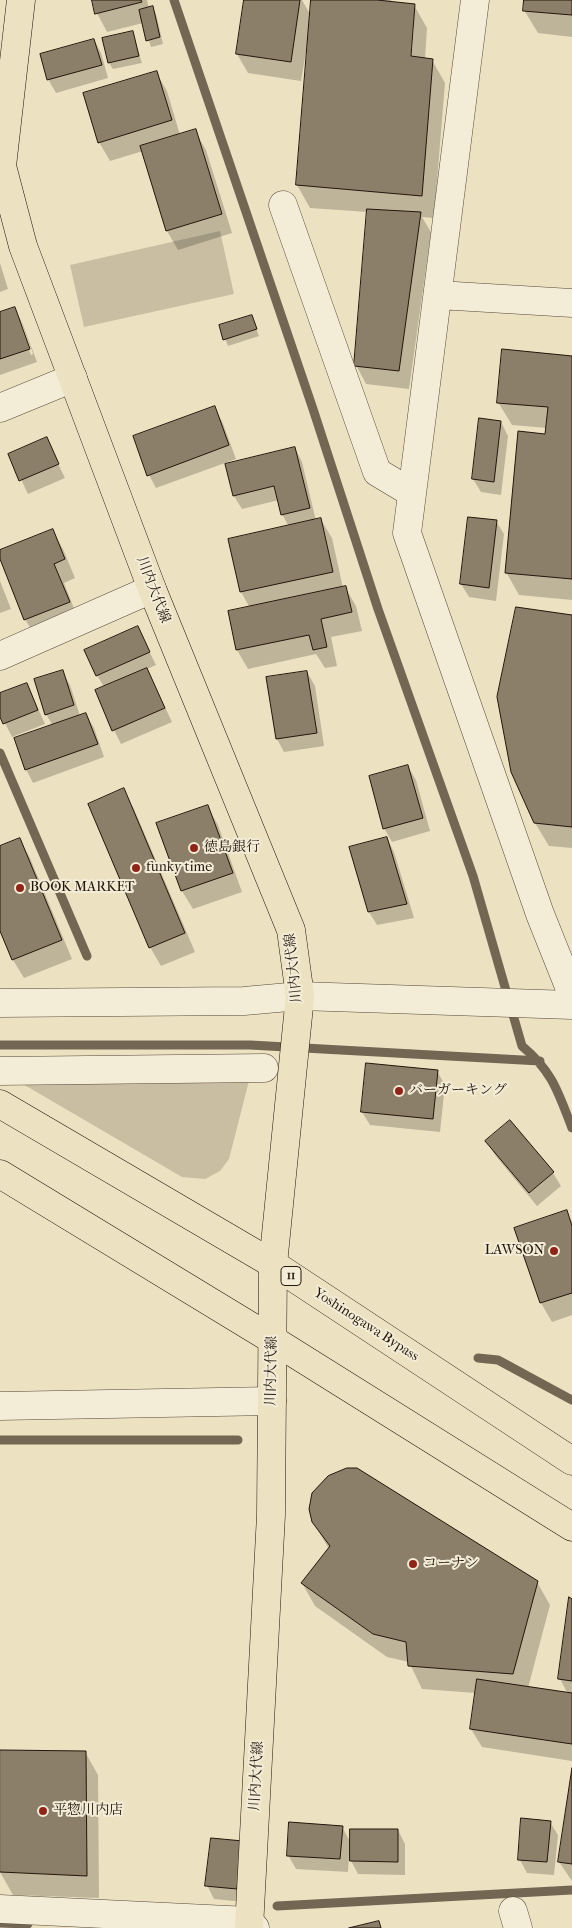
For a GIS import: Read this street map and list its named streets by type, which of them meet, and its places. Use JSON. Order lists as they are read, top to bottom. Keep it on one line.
{"streets":{"main road":["川内大代線","11","Yoshinogawa Bypass"]},"crossings":[["川内大代線","Yoshinogawa Bypass"]],"places":["徳島銀行","funky time","BOOK MARKET","バーガーキング","LAWSON","コーナン","平惣川内店"]}
